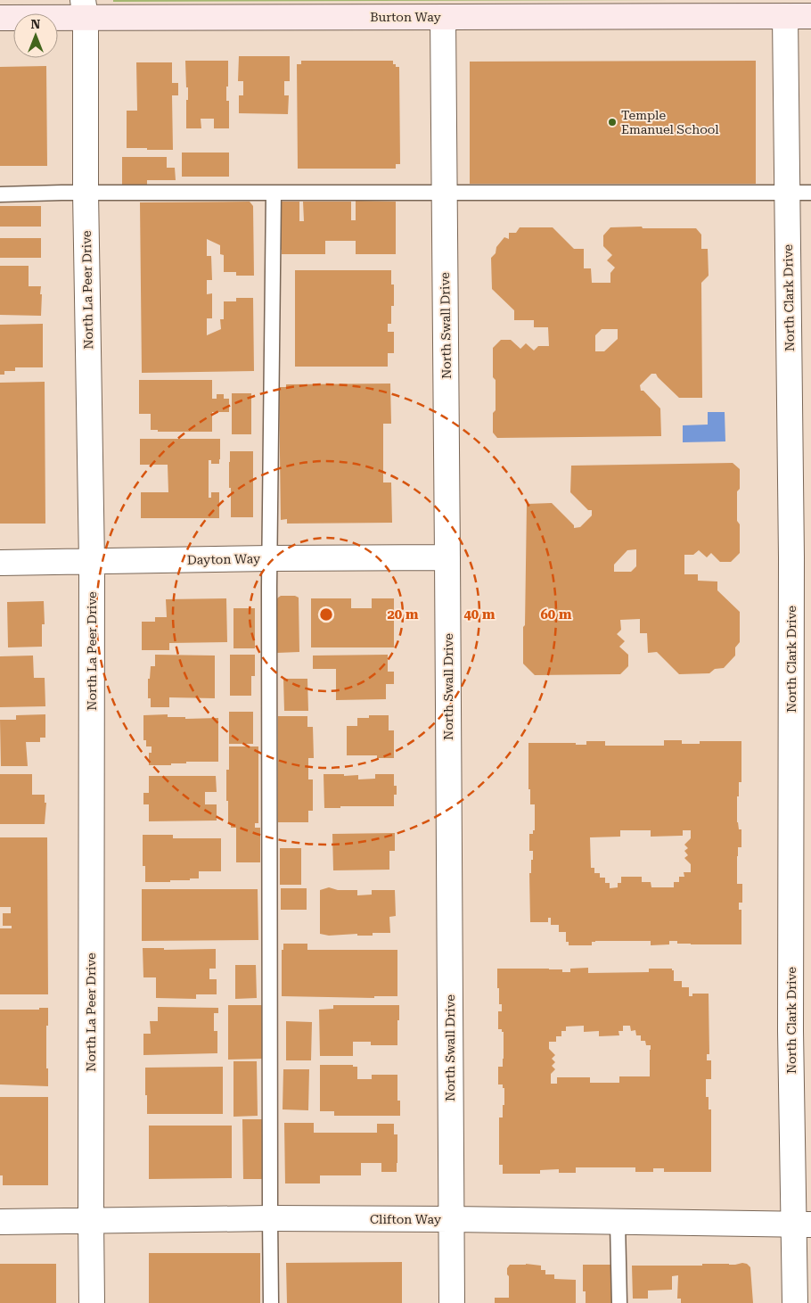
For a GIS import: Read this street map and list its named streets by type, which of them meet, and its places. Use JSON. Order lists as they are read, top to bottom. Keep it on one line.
{"streets":{"main road":["Burton Way"],"street":["North La Peer Drive","North Clark Drive","North Swall Drive","Dayton Way","Clifton Way"]},"crossings":[["Burton Way","North La Peer Drive"],["Burton Way","North Clark Drive"],["Burton Way","North Swall Drive"],["North La Peer Drive","Dayton Way"],["North La Peer Drive","Clifton Way"],["North Clark Drive","Clifton Way"],["North Swall Drive","Dayton Way"],["North Swall Drive","Clifton Way"]],"places":["Temple Emanuel School"],"north":"top","rings":["20 m","40 m","60 m"]}
